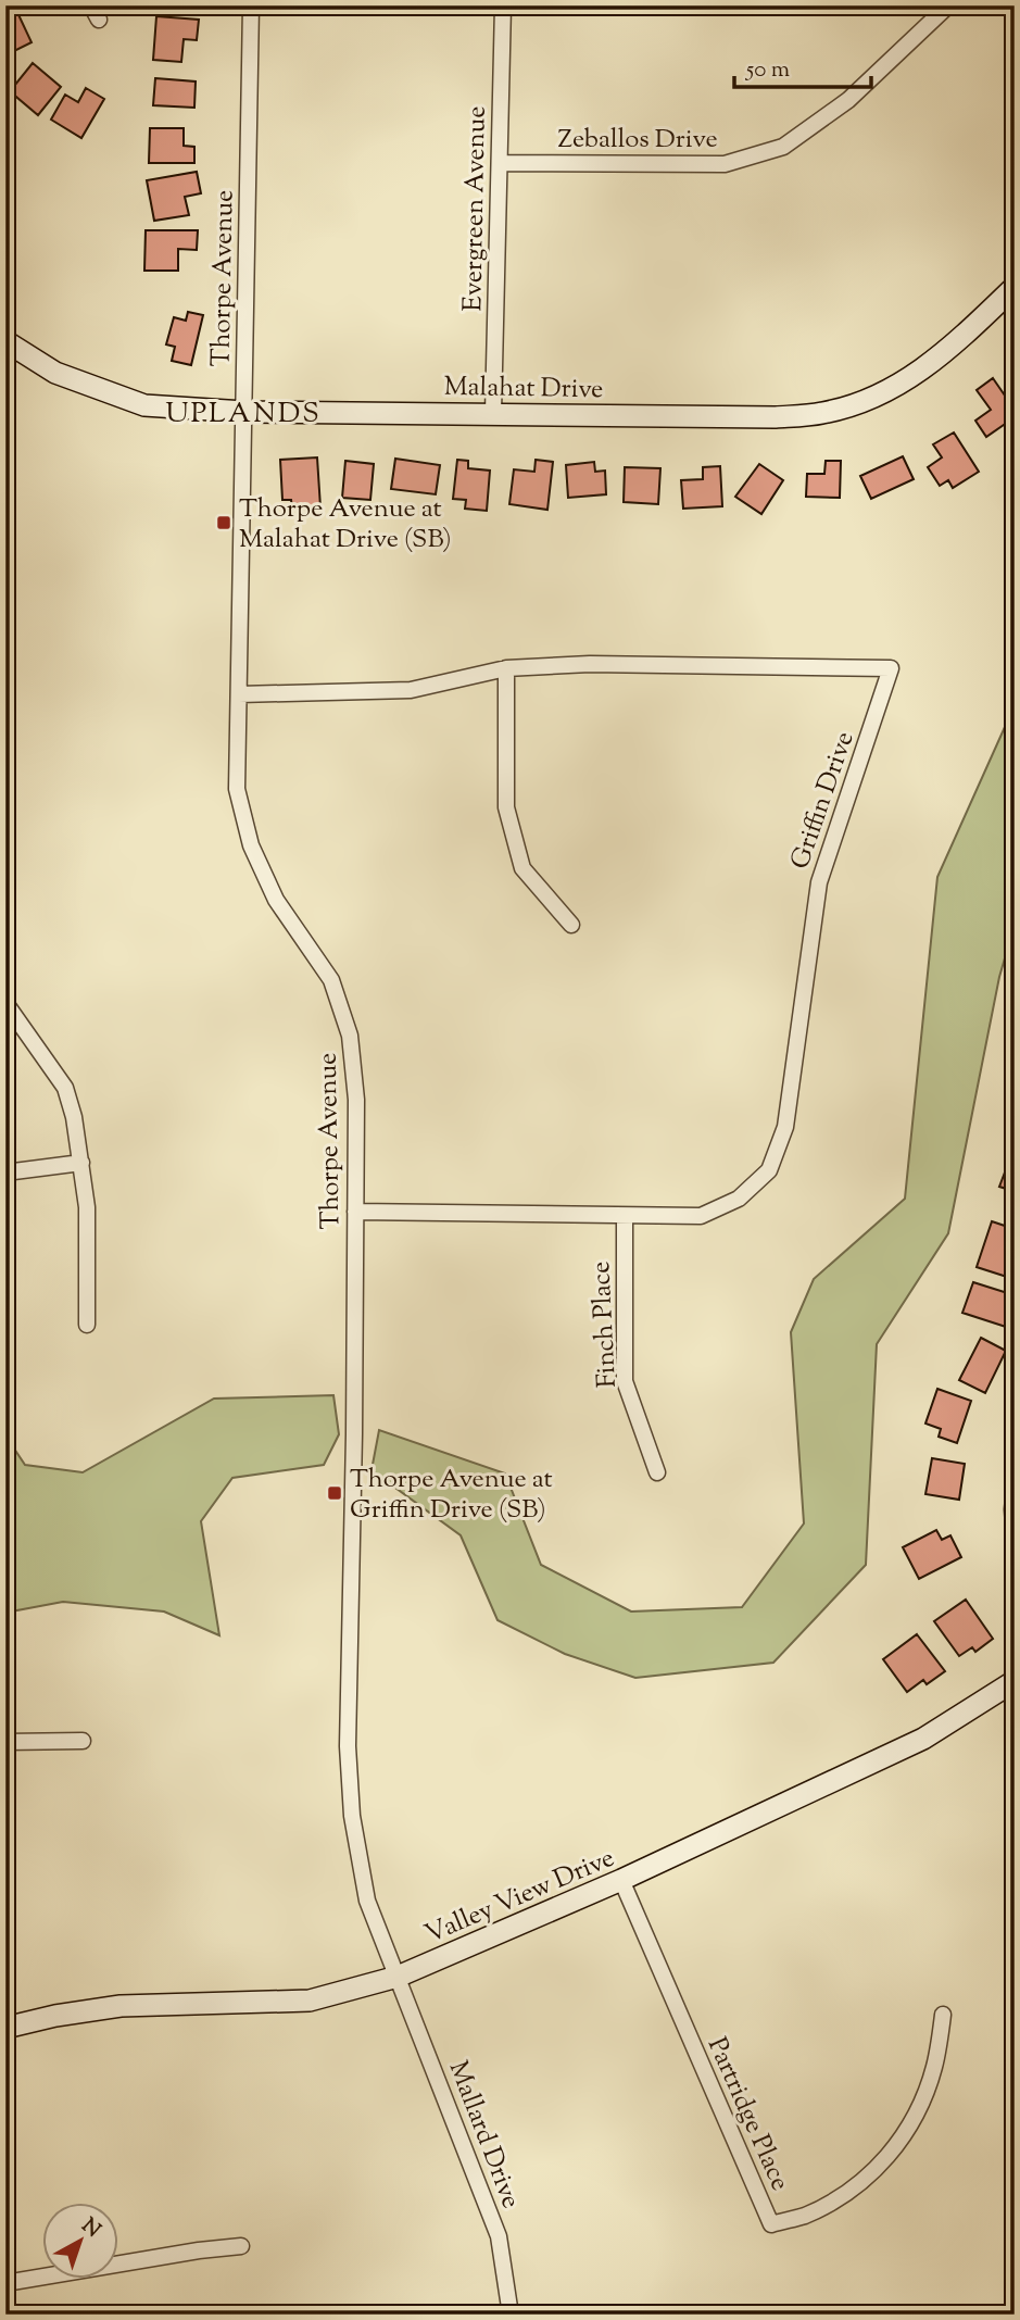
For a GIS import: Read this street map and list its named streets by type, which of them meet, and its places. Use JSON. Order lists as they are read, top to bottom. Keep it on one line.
{"streets":{"street":["Zeballos Drive","Evergreen Avenue","Thorpe Avenue","Malahat Drive","Griffin Drive","Finch Place","Valley View Drive","Partridge Place","Mallard Drive"]},"crossings":[["Zeballos Drive","Evergreen Avenue"],["Evergreen Avenue","Malahat Drive"],["Thorpe Avenue","Malahat Drive"],["Thorpe Avenue","Griffin Drive"],["Thorpe Avenue","Valley View Drive"],["Thorpe Avenue","Mallard Drive"],["Griffin Drive","Finch Place"],["Valley View Drive","Partridge Place"],["Valley View Drive","Mallard Drive"]],"districts":["UPLANDS"],"places":{"transit":["Thorpe Avenue at Malahat Drive (SB)","Thorpe Avenue at Griffin Drive (SB)"]},"scale_bar":"50 m","north":"top right"}
